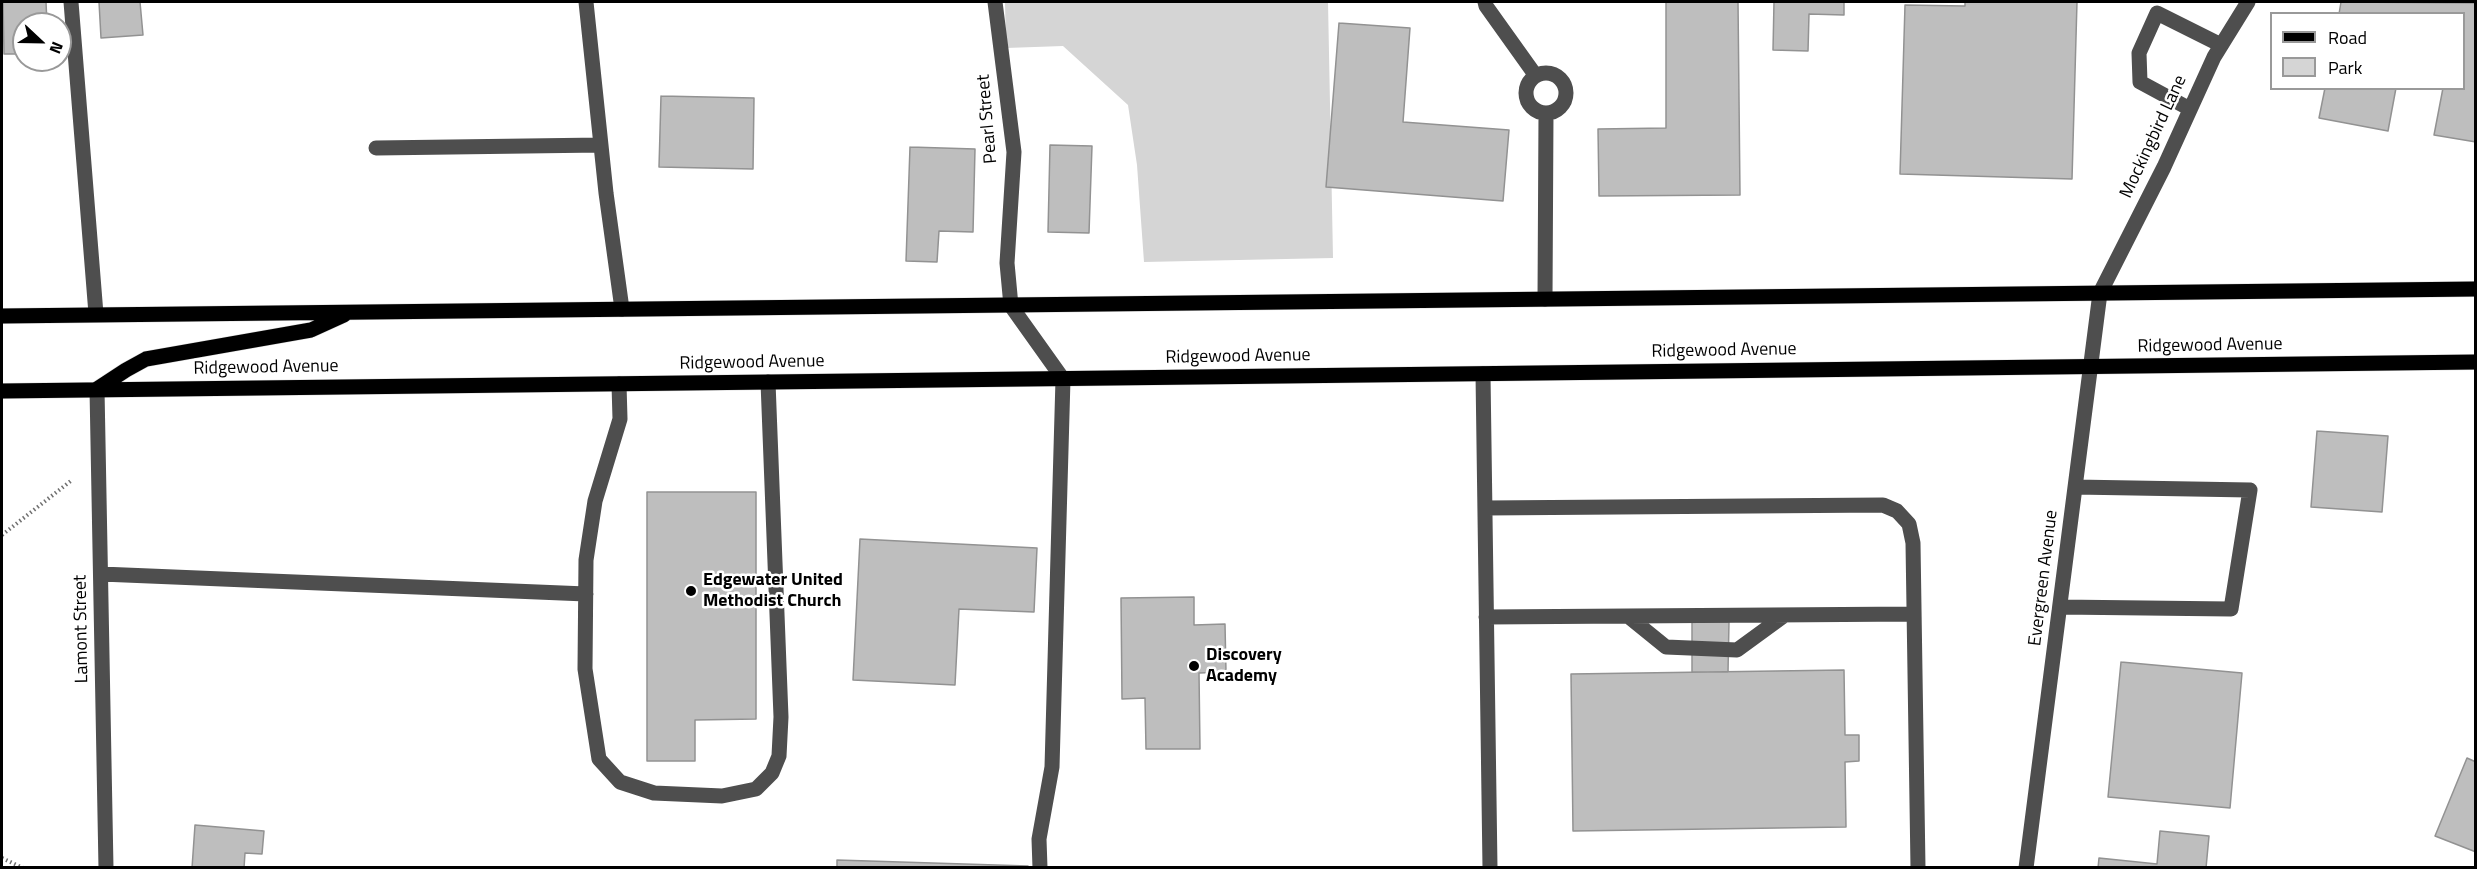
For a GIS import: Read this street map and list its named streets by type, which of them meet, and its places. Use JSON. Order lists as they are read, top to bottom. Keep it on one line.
{"streets":{"main road":["Ridgewood Avenue"],"street":["Pearl Street","Mockingbird Lane","Evergreen Avenue","Lamont Street"]},"crossings":[["Mockingbird Lane","Evergreen Avenue"],["Ridgewood Avenue","Evergreen Avenue"],["Ridgewood Avenue","Lamont Street"]],"places":["Edgewater United Methodist Church","Discovery Academy"],"legend":["Road","Park"],"north":"right"}
